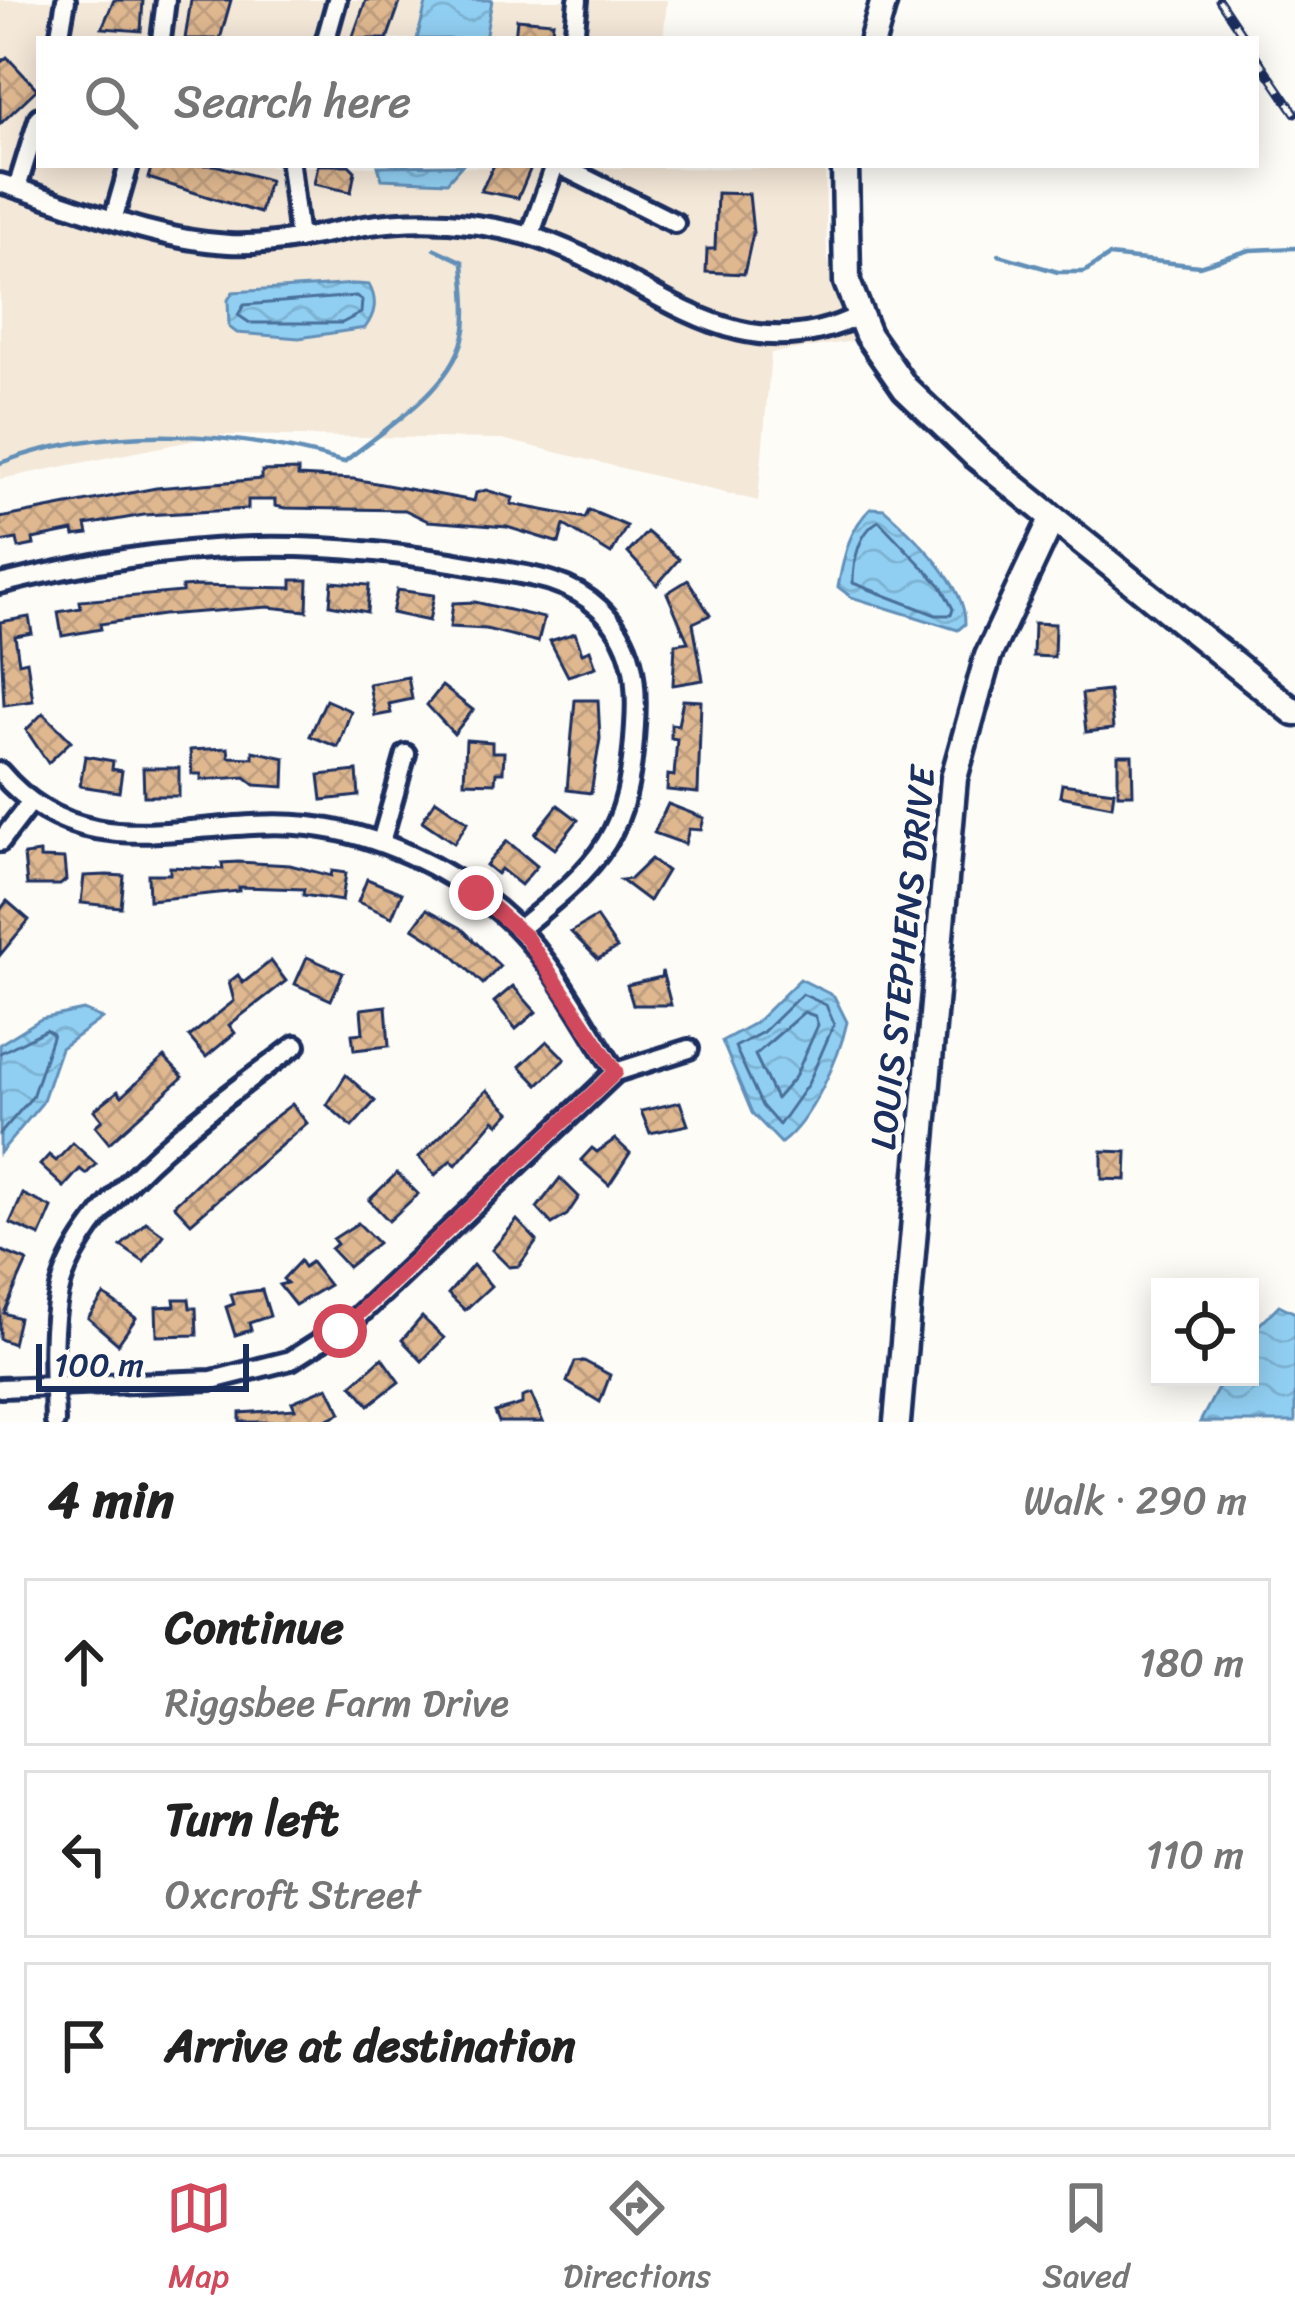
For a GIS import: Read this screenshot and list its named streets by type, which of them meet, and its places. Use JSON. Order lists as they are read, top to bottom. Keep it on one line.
{"streets":{"street":["LOUIS STEPHENS DRIVE"]},"scale_bar":"100 m","page":{"search":"Search here","scale":"100 m","heading":["4 min","Walk · 290 m"],"list":[["Continue","Riggsbee Farm Drive","180 m"],["Turn left","Oxcroft Street","110 m"],"Arrive at destination"],"nav":["Map","Directions","Saved"]}}
